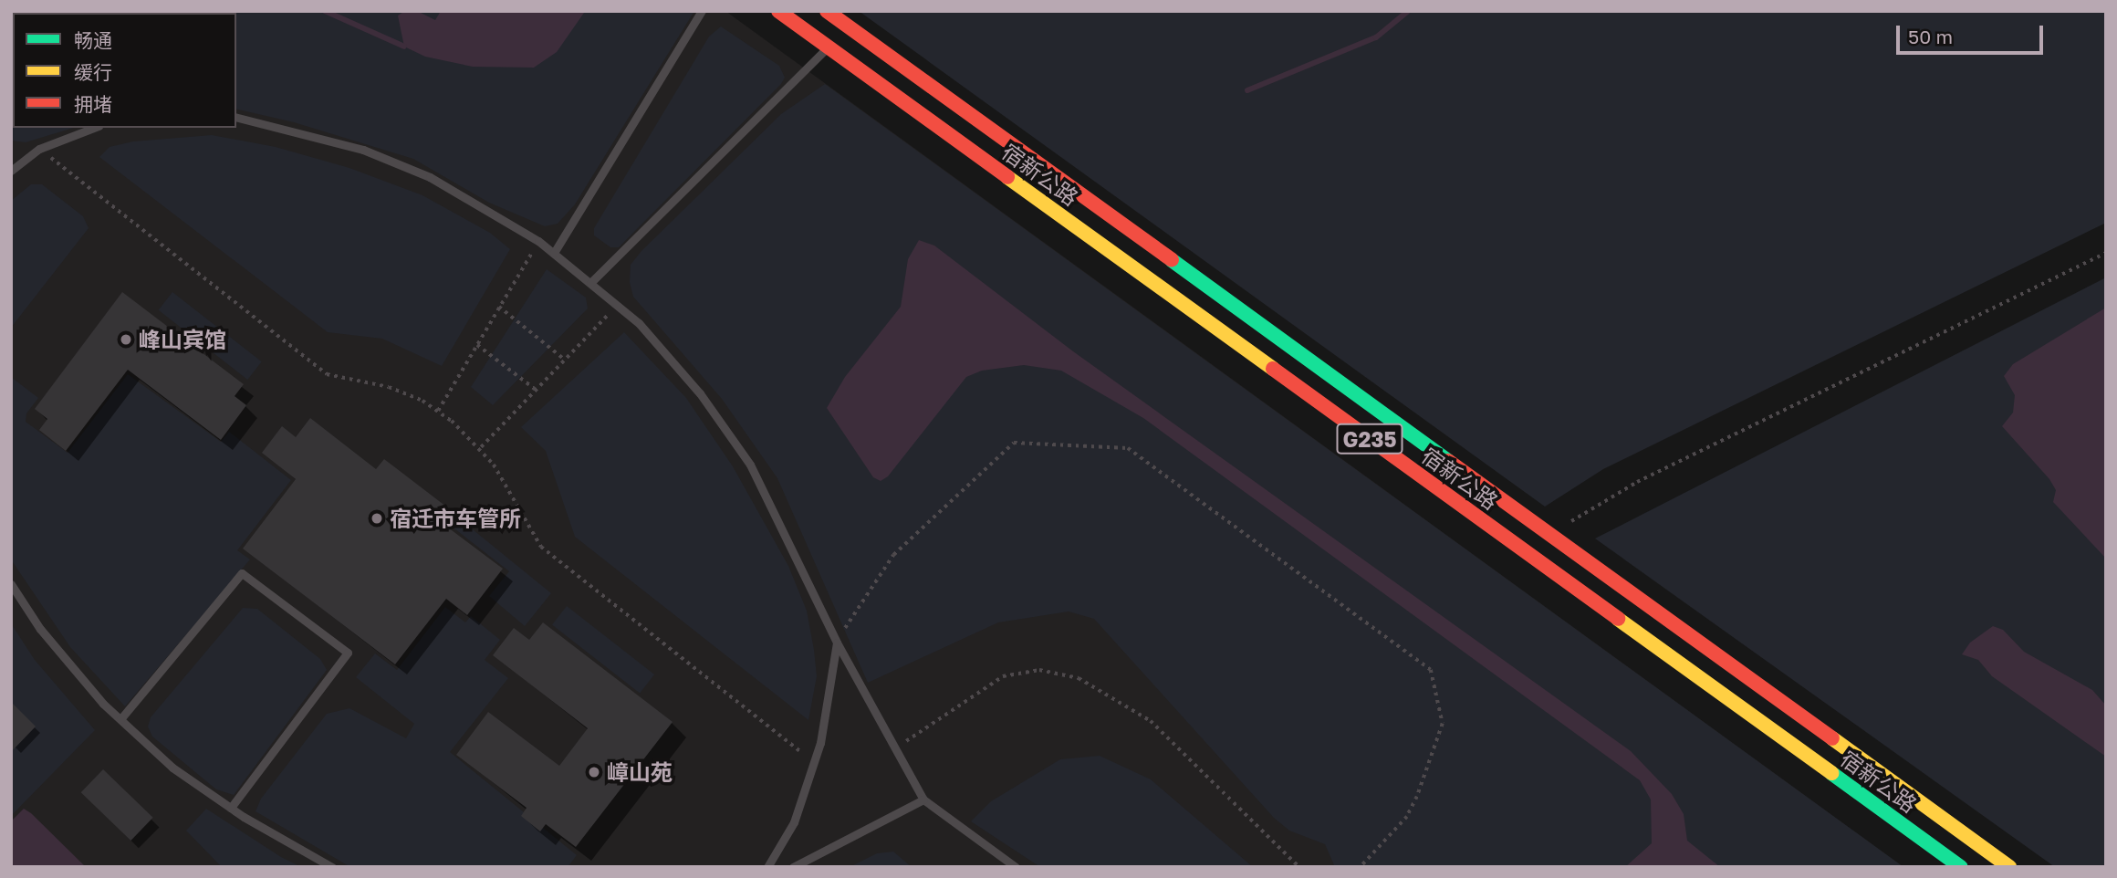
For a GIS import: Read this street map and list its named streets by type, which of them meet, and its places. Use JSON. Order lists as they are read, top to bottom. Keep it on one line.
{"streets":{"highway":["宿新公路","G235"]},"places":["峰山宾馆","宿迁市车管所","嶂山苑"],"legend":["畅通","缓行","拥堵"],"scale_bar":"50 m"}
